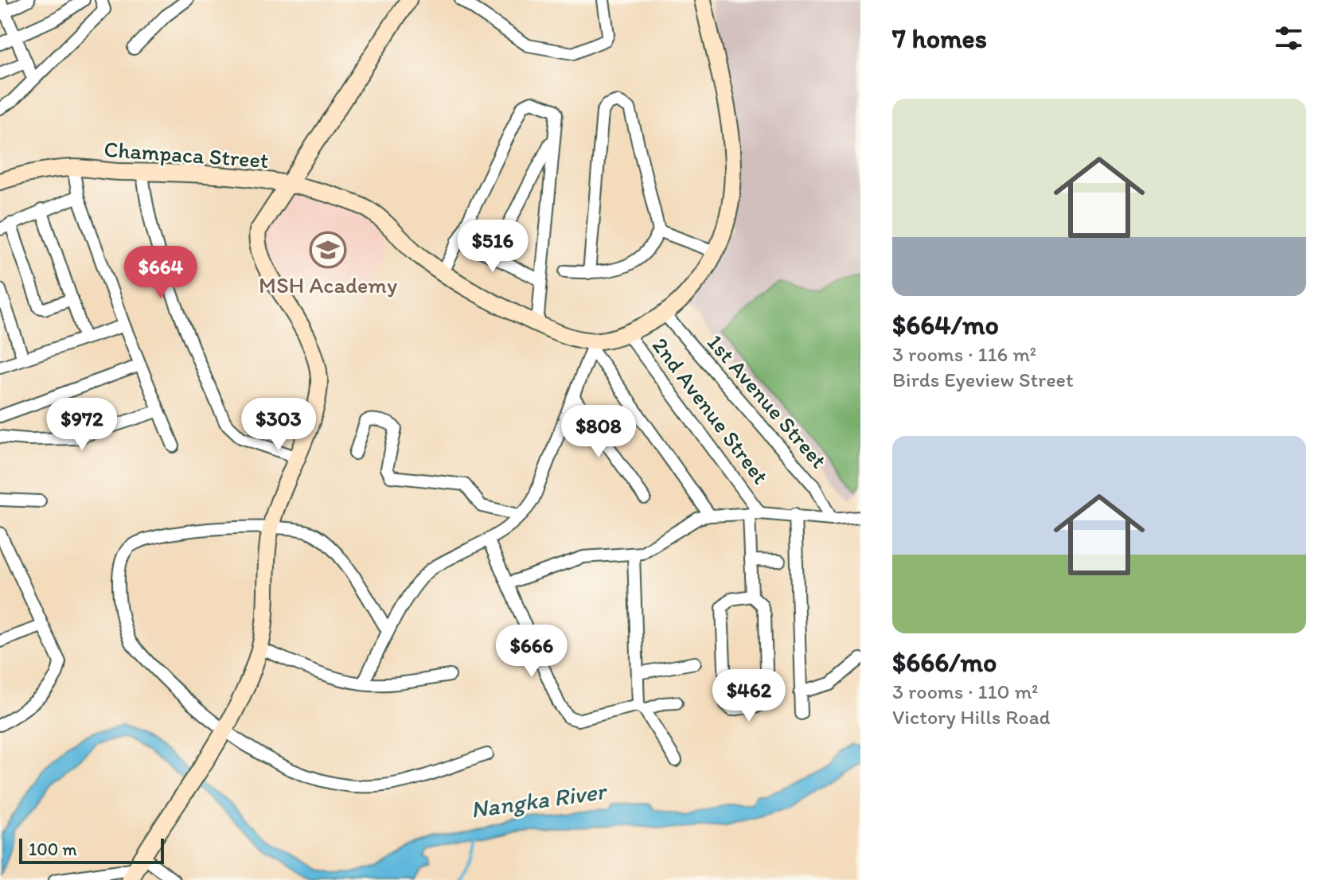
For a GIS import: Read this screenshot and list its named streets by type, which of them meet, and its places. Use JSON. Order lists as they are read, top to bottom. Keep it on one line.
{"streets":{"street":["Champaca Street","1st Avenue Street","2nd Avenue Street"]},"water":["Nangka River"],"places":{"school or university":["MSH Academy"]},"scale_bar":"100 m","page":{"heading":"7 homes","list":[{"name":"$664/mo","note":"3 rooms · 116 m² · Birds Eyeview Street"},{"name":"$666/mo","note":"3 rooms · 110 m² · Victory Hills Road"}],"price":["$516","$664","$972","$303","$808","$666","$462"],"scale":"100 m"}}
